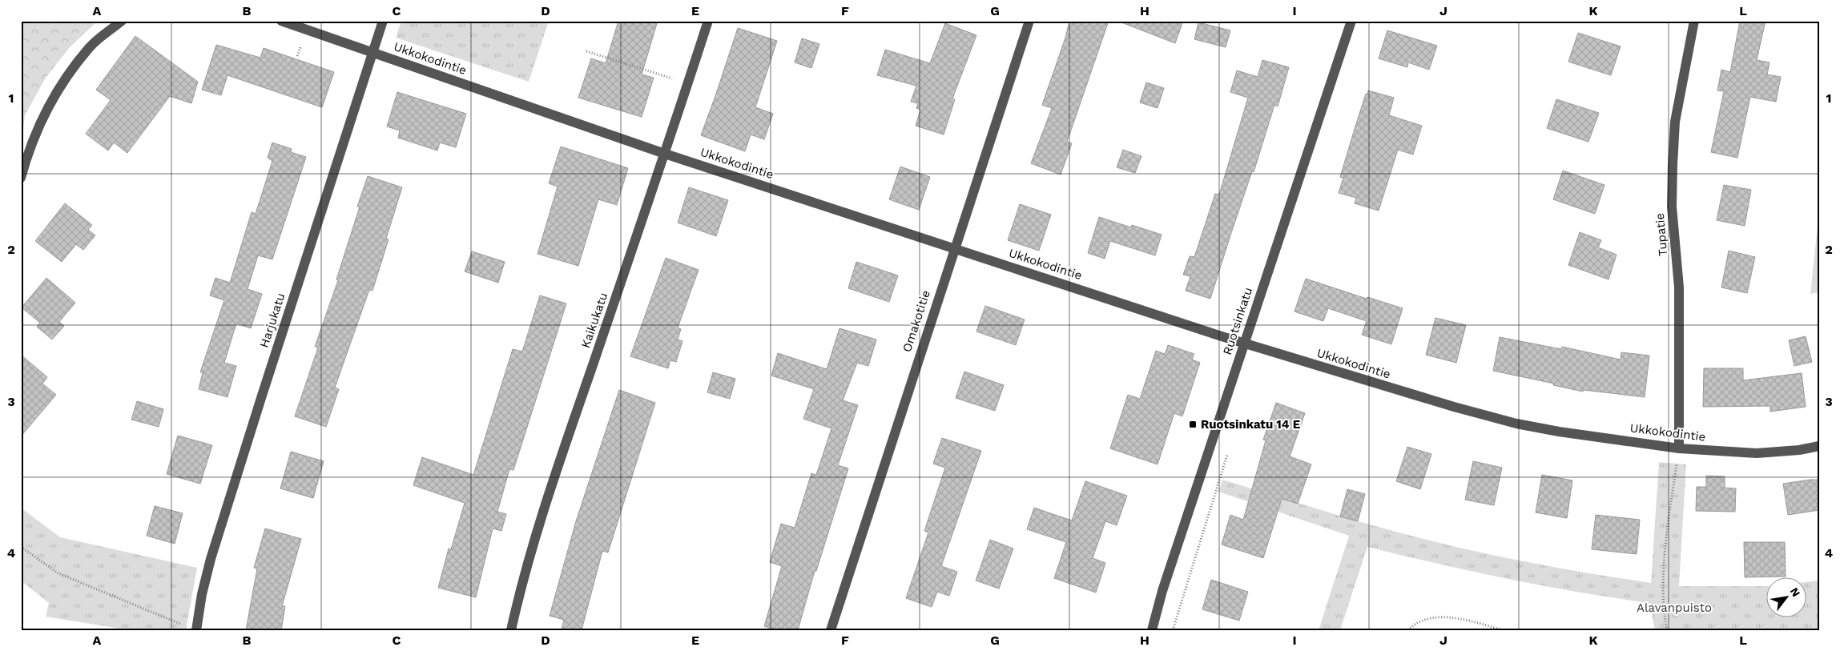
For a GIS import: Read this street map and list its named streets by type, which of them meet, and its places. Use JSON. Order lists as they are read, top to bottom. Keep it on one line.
{"streets":{"street":["Ukkokodintie","Tupatie","Harjukatu","Kaikukatu","Omakotitie","Ruotsinkatu"]},"crossings":[["Ukkokodintie","Tupatie"],["Ukkokodintie","Harjukatu"],["Ukkokodintie","Kaikukatu"],["Ukkokodintie","Omakotitie"],["Ukkokodintie","Ruotsinkatu"]],"parks":["Alavanpuisto"],"places":{"transit":["Ruotsinkatu 14 E"]},"north":"top right","grid":{"columns":["A","B","C","D","E","F","G","H","I","J","K","L"],"rows":["1","2","3","4"]}}
